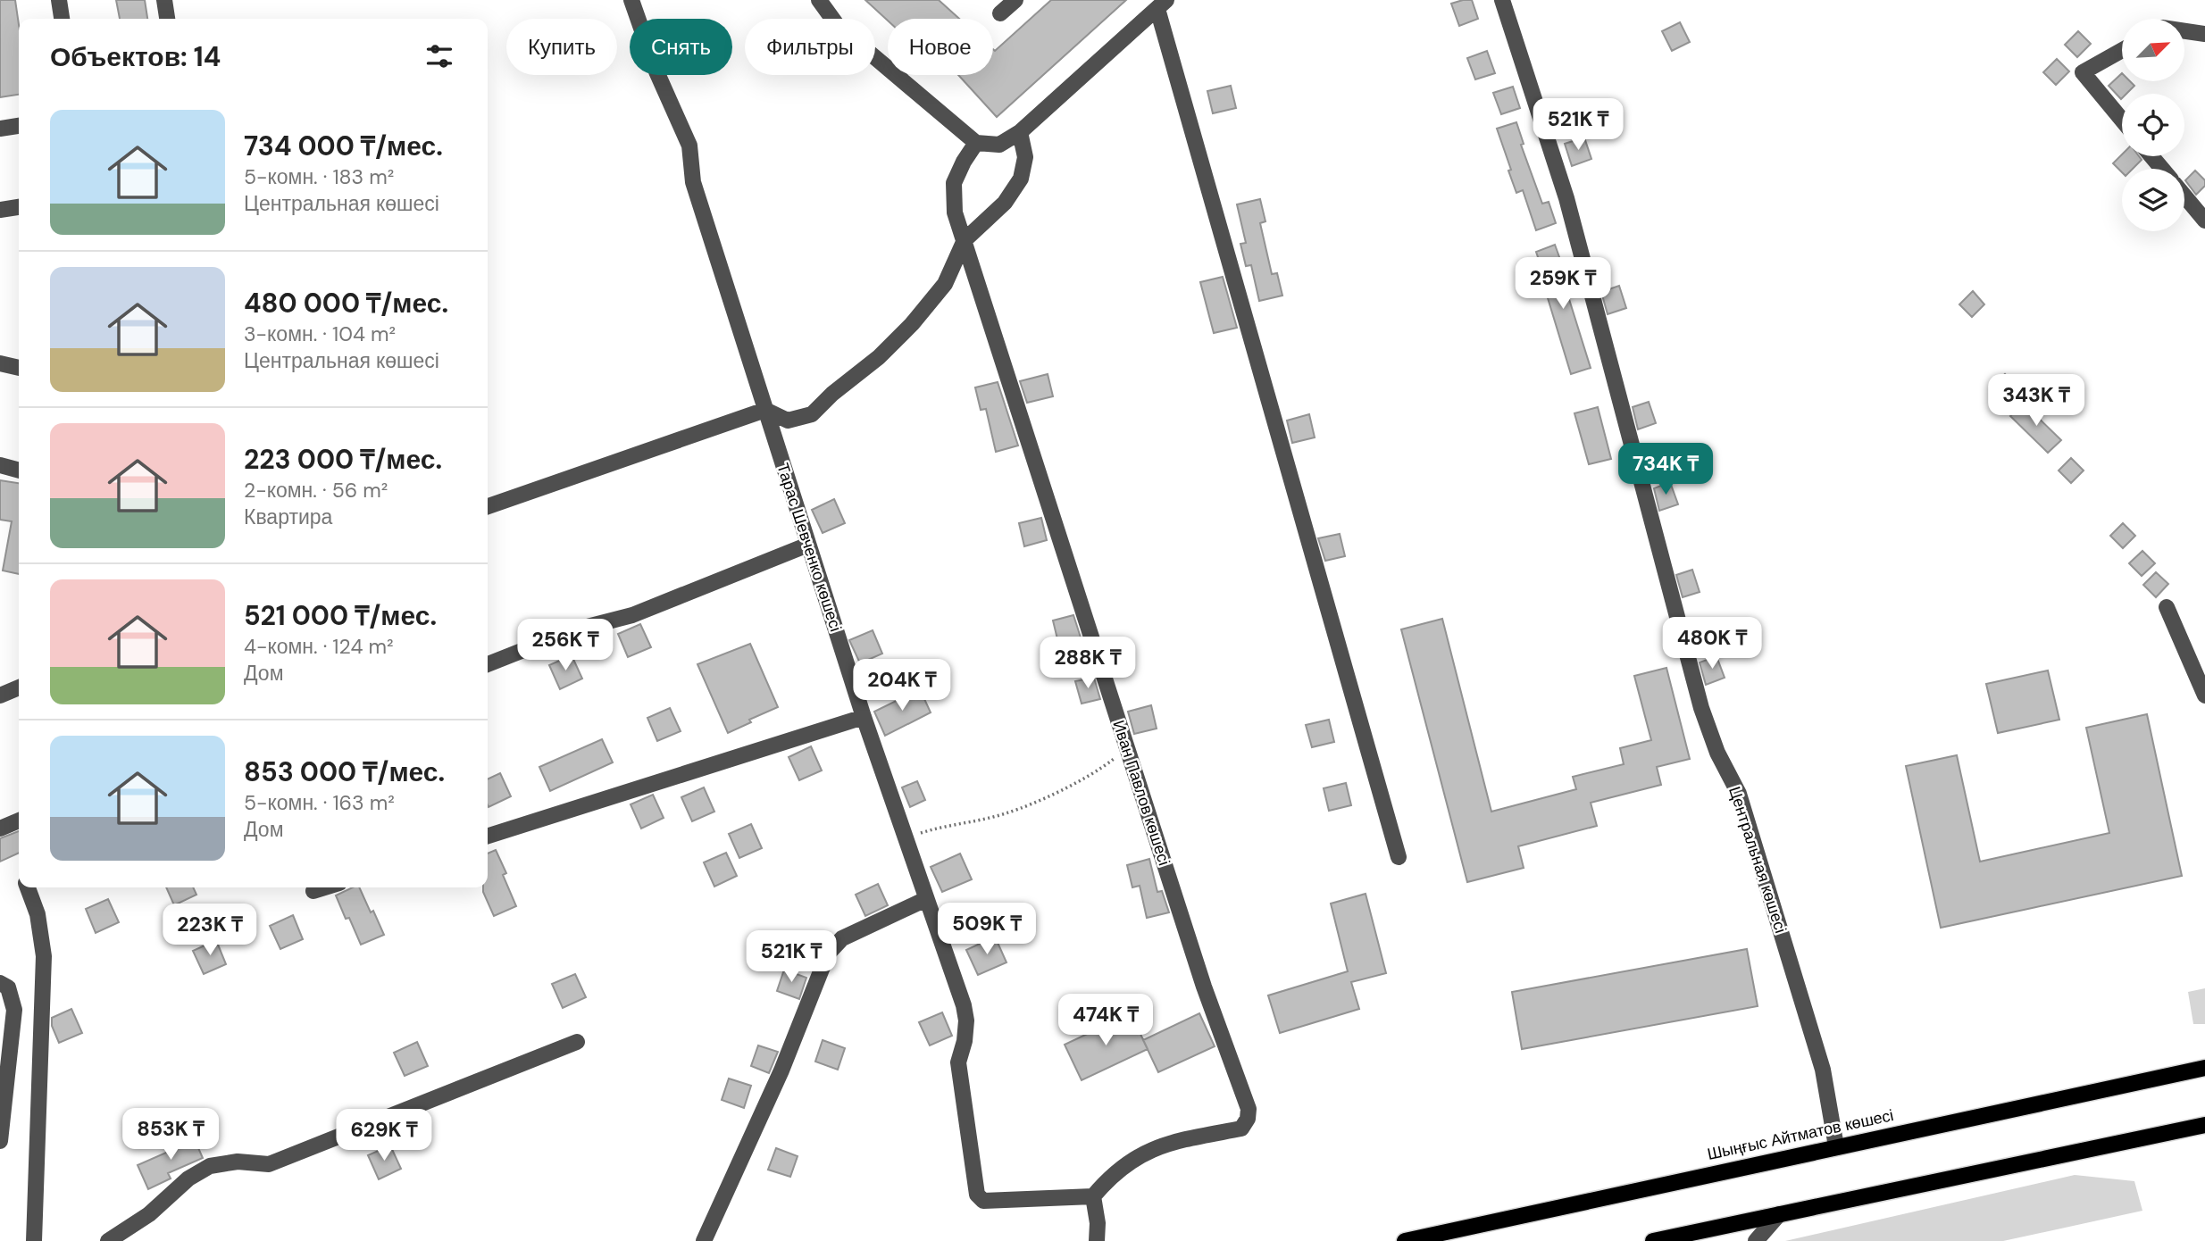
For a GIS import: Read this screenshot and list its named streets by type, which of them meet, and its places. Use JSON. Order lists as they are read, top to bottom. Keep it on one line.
{"streets":{"main road":["Шыңғыс Айтматов көшесі"],"street":["Тарас Шевченко көшесі","Иван Павлов көшесі","Центральная көшесі"]},"crossings":[["Тарас Шевченко көшесі","Иван Павлов көшесі"],["Центральная көшесі","Шыңғыс Айтматов көшесі"]],"north":"top right","page":{"chip":["Купить","Снять","Фильтры","Новое"],"heading":"Объектов: 14","list":[{"name":"734 000 ₸/мес.","note":"5-комн. · 183 m² · Центральная көшесі"},{"name":"480 000 ₸/мес.","note":"3-комн. · 104 m² · Центральная көшесі"},{"name":"223 000 ₸/мес.","note":"2-комн. · 56 m² · Квартира"},{"name":"521 000 ₸/мес.","note":"4-комн. · 124 m² · Дом"},{"name":"853 000 ₸/мес.","note":"5-комн. · 163 m² · Дом"}],"price":["521K ₸","259K ₸","343K ₸","734K ₸","480K ₸","256K ₸","288K ₸","204K ₸","509K ₸","223K ₸","521K ₸","474K ₸","853K ₸","629K ₸"]}}
